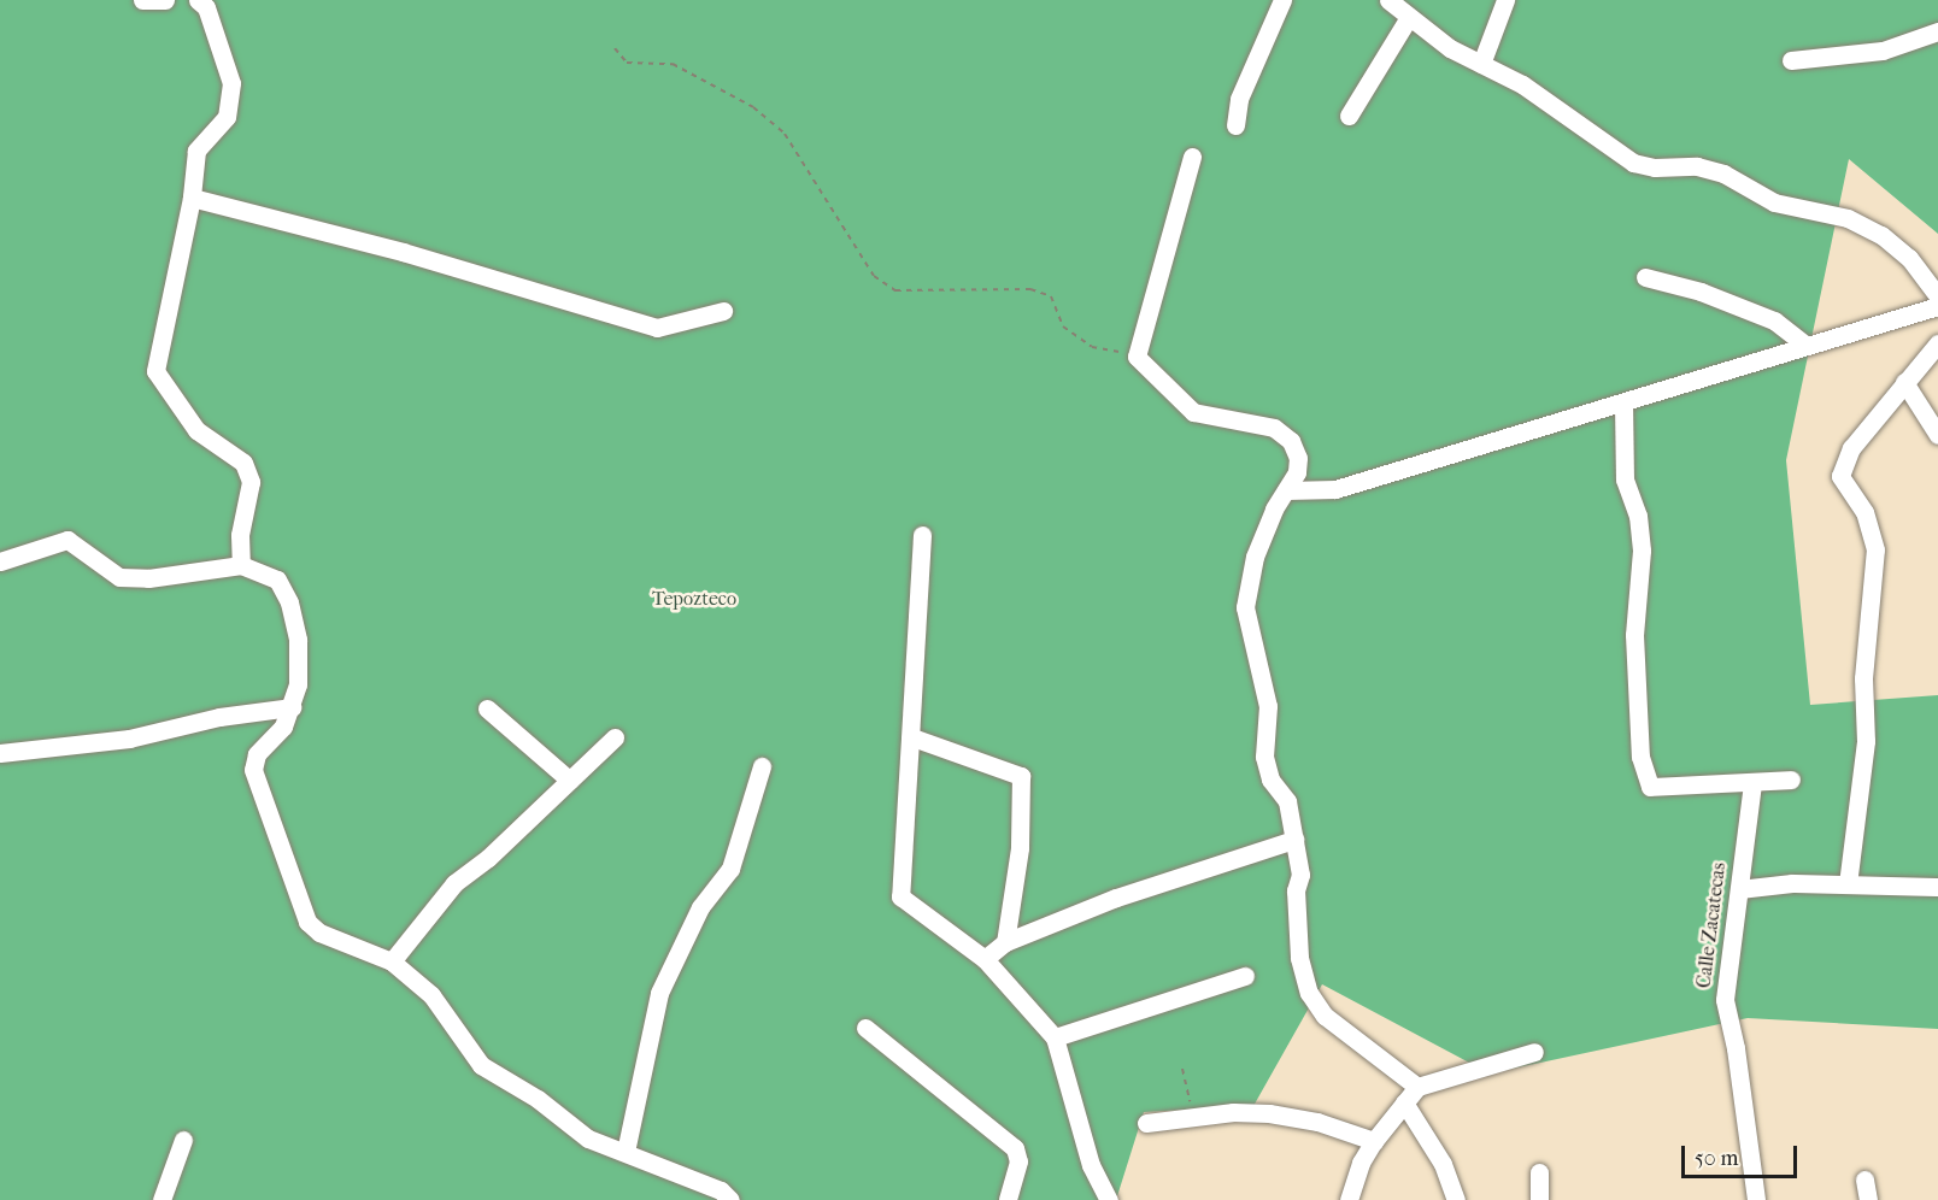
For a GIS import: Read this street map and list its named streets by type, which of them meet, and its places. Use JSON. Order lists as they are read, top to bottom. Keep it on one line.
{"streets":{"street":["Calle Zacatecas"]},"parks":["Tepozteco"],"scale_bar":"50 m"}
